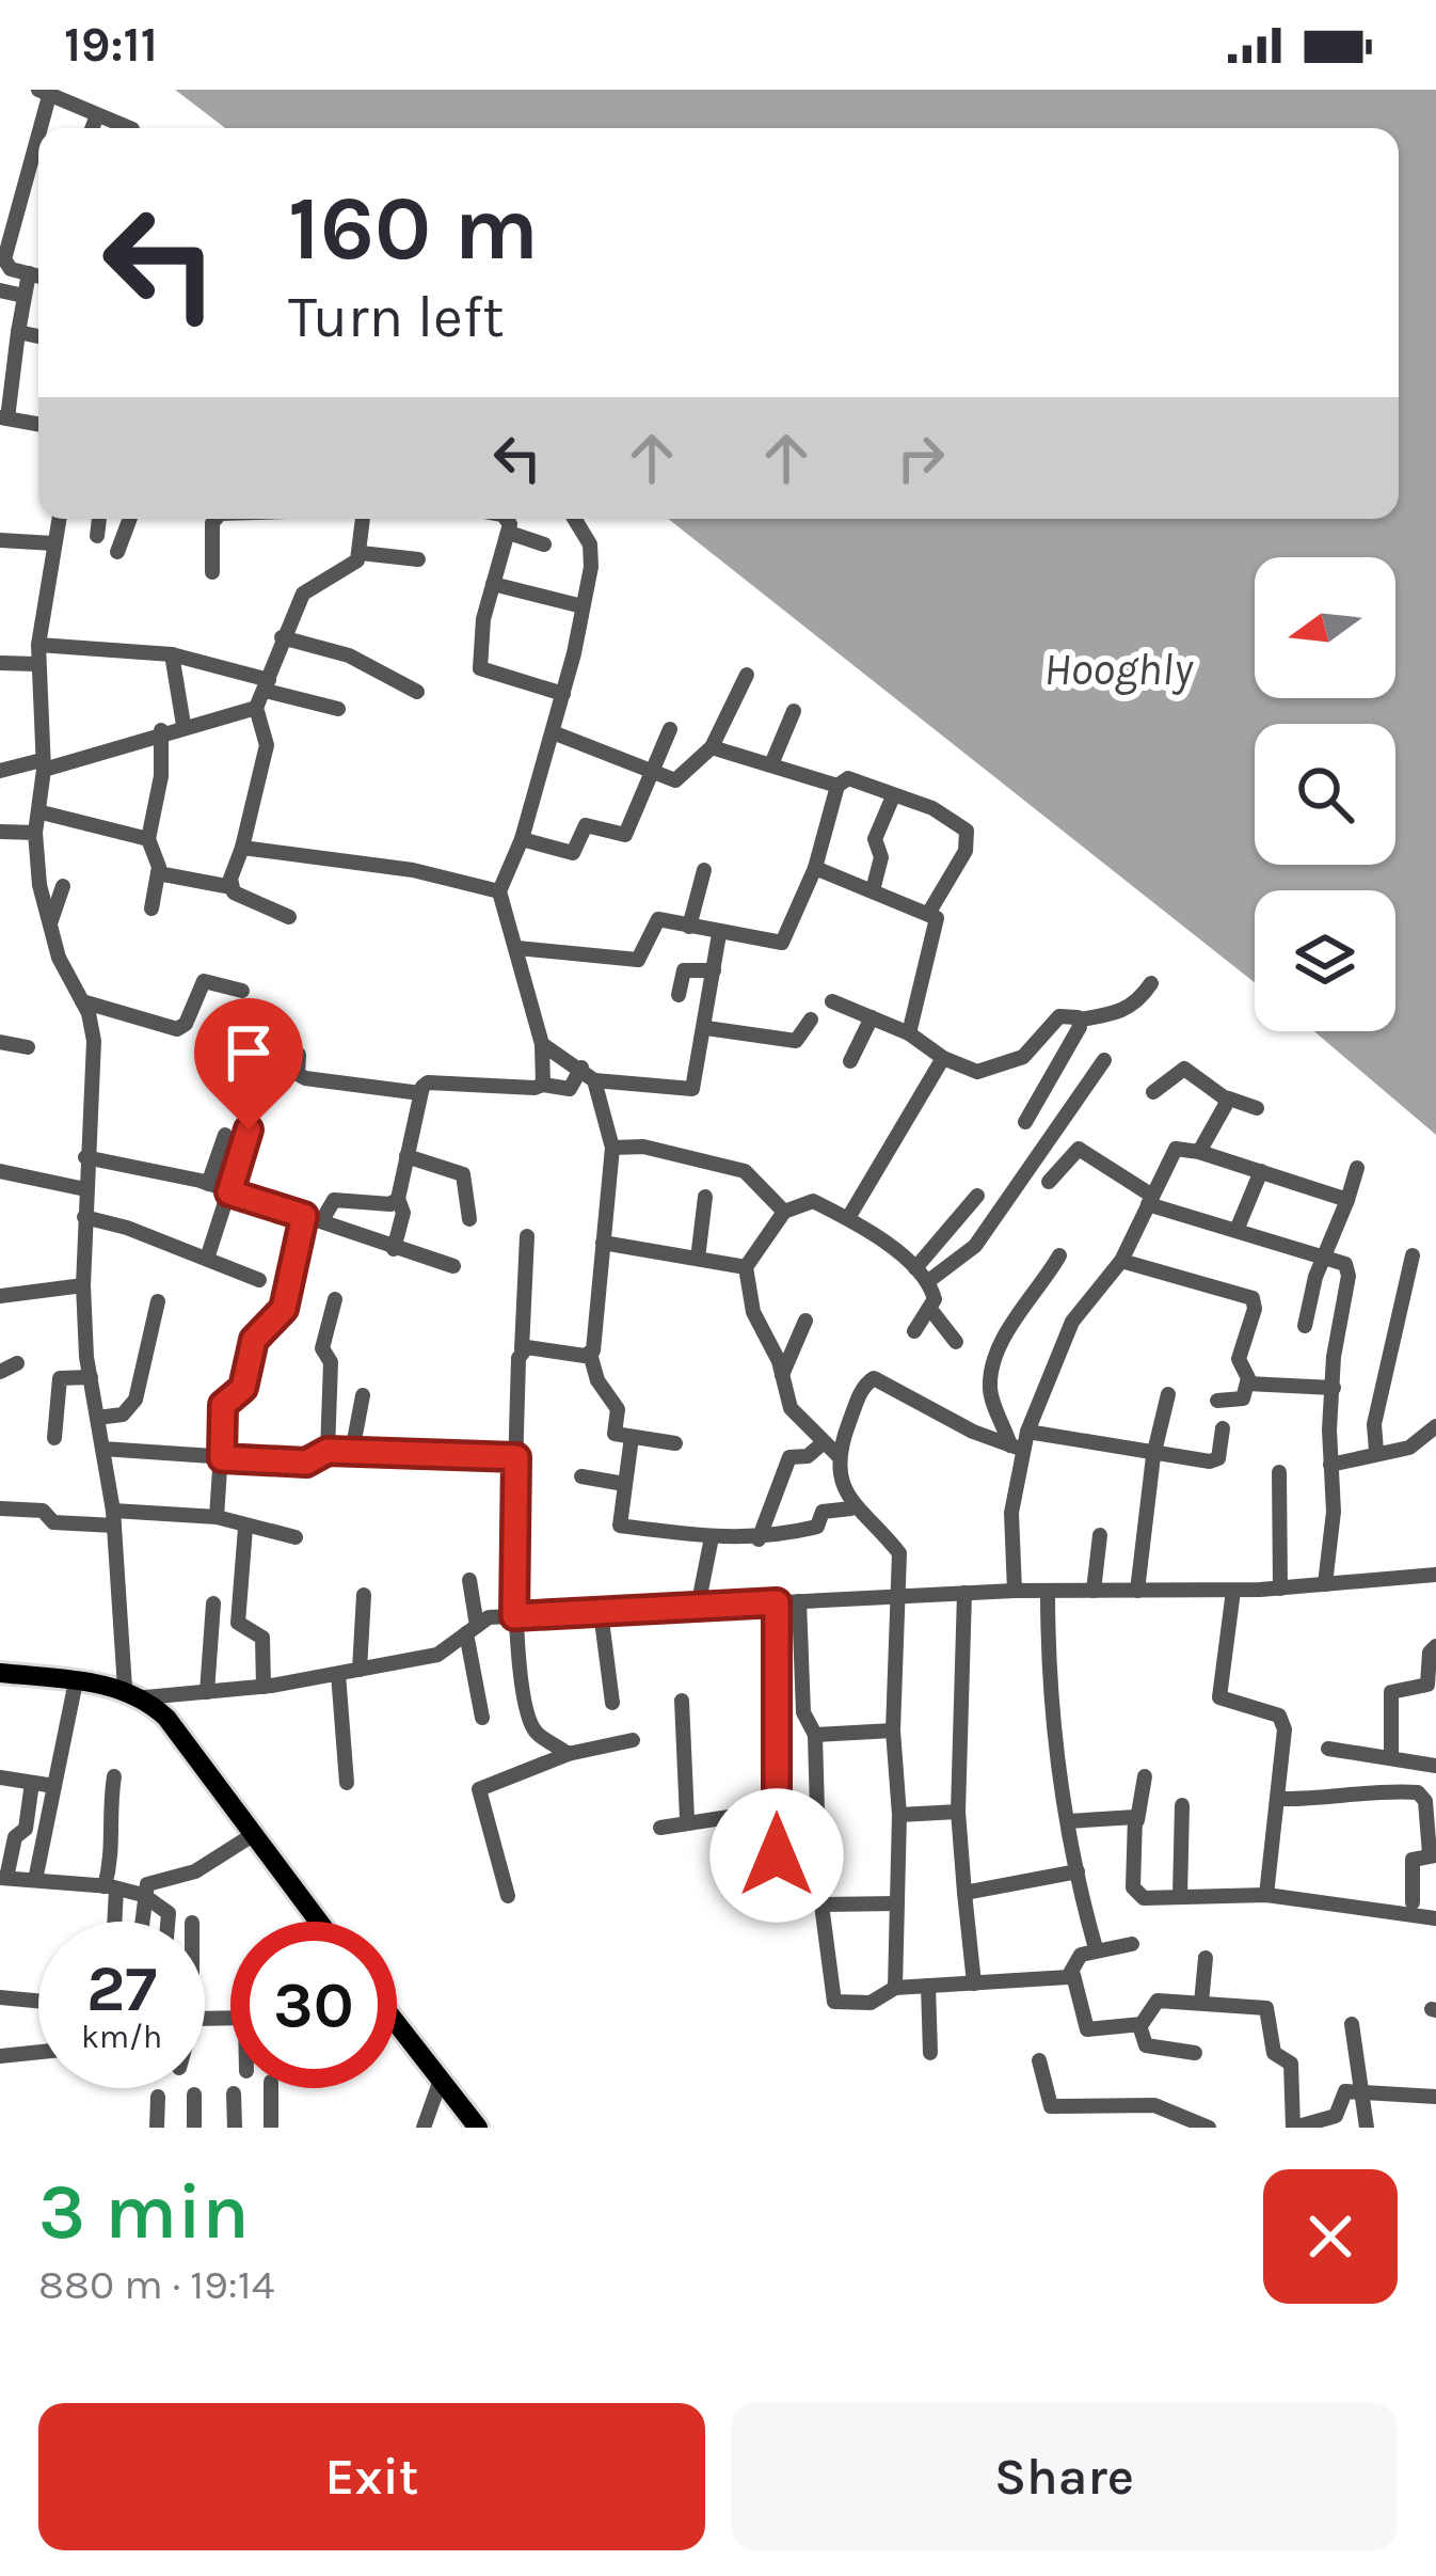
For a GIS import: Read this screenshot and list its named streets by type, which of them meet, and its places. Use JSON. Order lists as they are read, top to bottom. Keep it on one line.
{"water":["Hooghly"],"north":"left","page":{"status":"19:11","turn":["160 m","Turn left"],"speed":"27 km/h","limit":"30","heading":["3 min","880 m · 19:14"],"buttons":["Exit","Share"]}}
